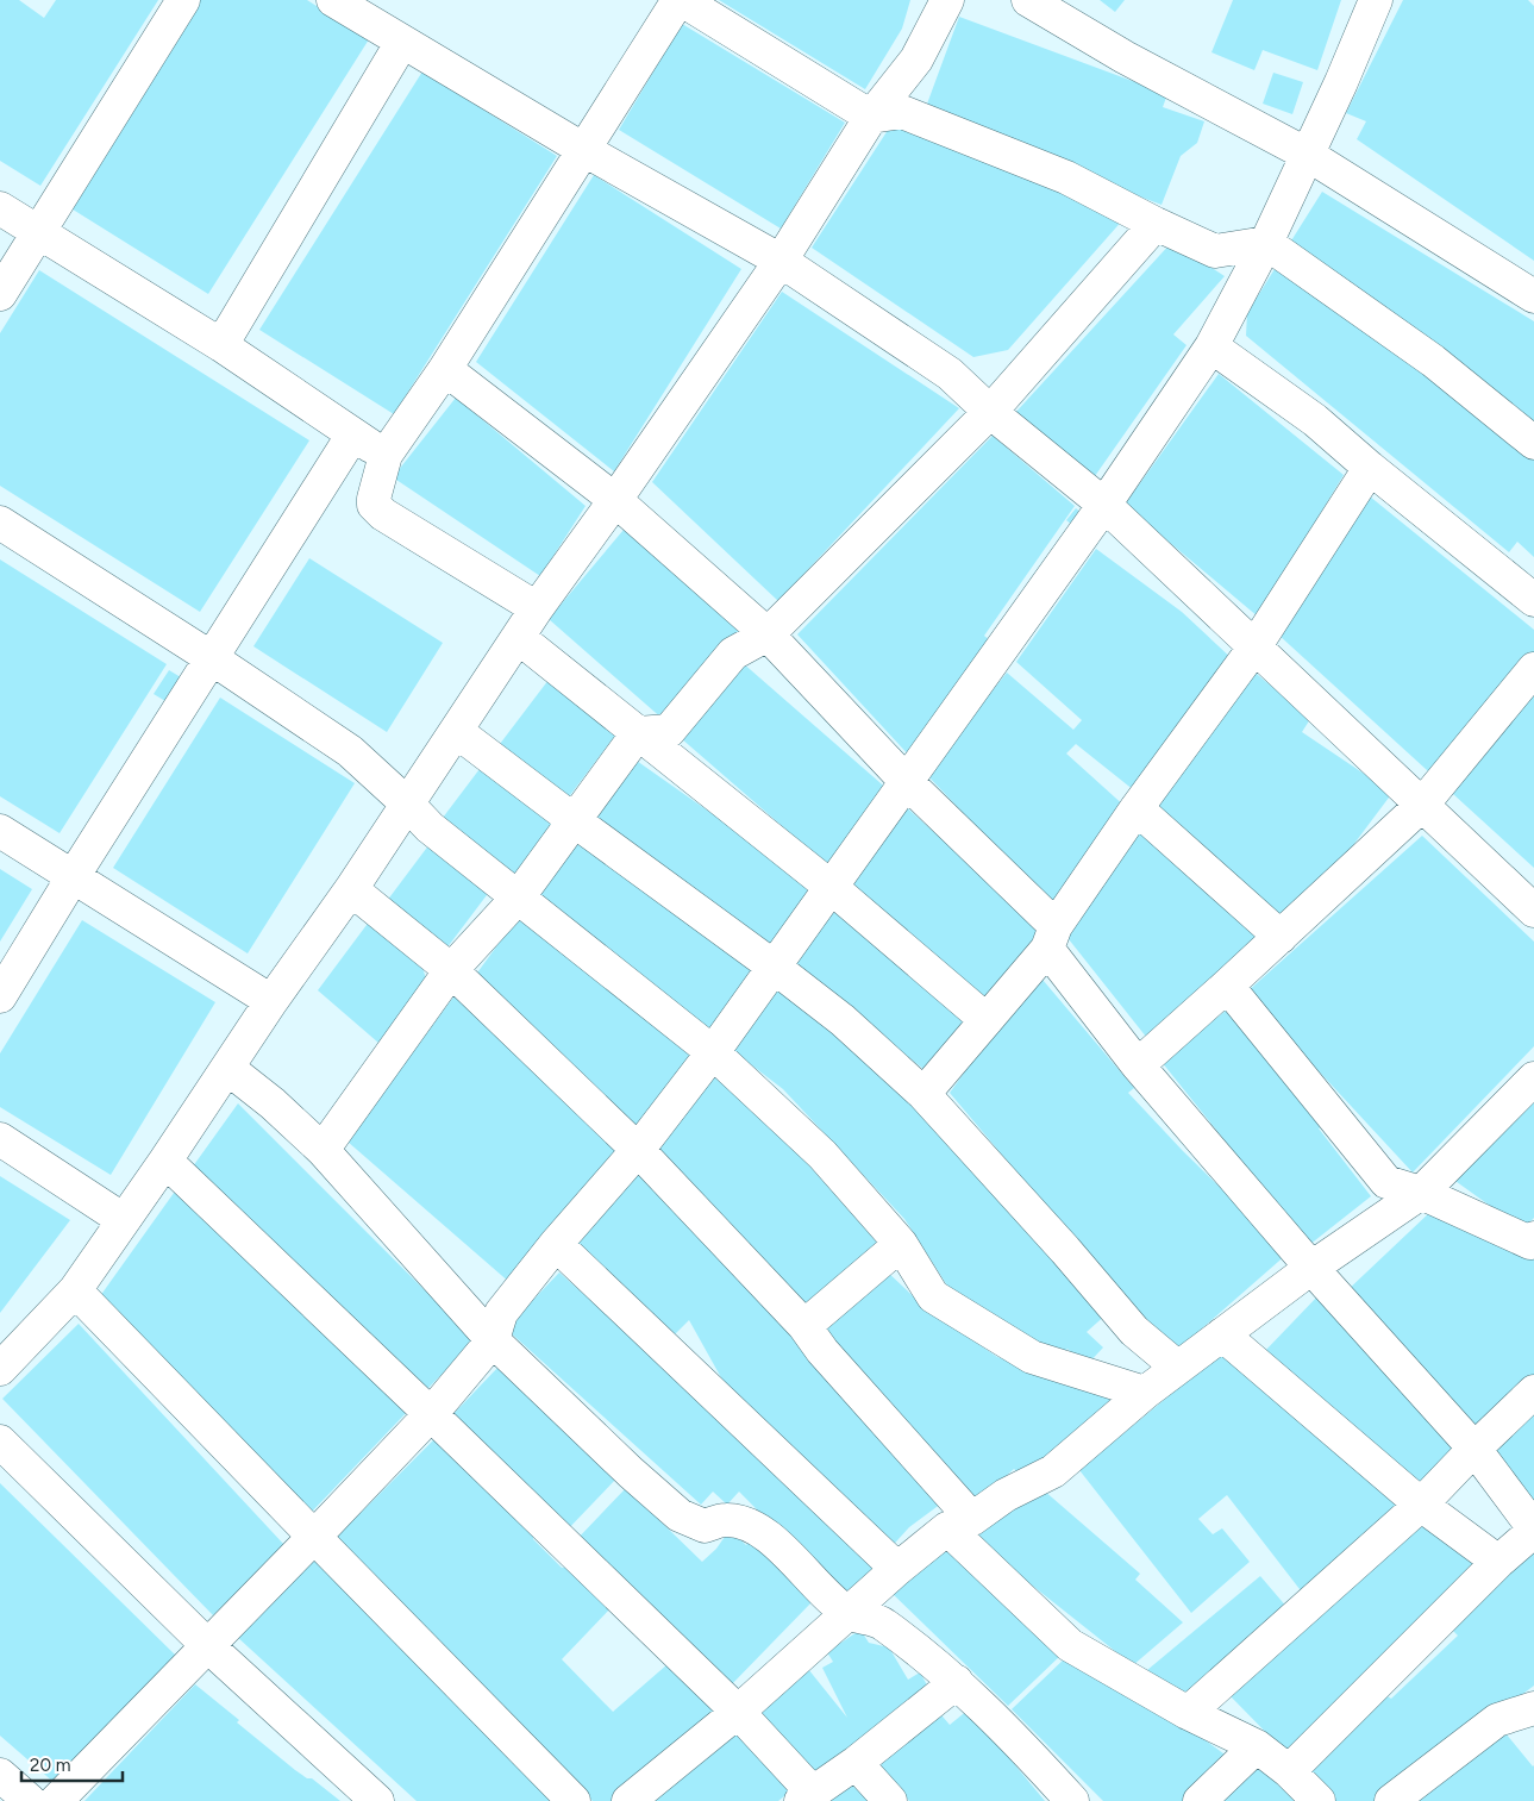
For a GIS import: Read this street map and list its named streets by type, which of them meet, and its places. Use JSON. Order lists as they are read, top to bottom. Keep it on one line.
{"scale_bar":"20 m"}
